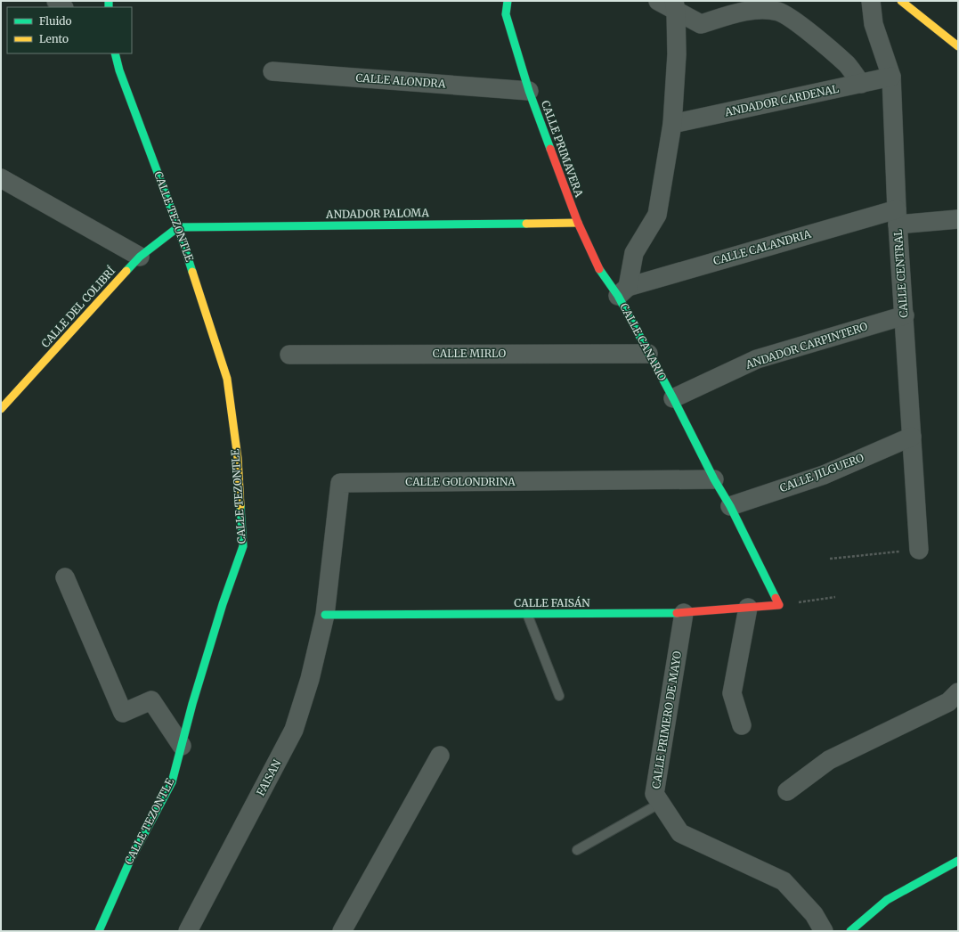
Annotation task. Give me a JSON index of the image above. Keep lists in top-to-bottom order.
{
  "streets": {
    "street": [
      "CALLE ALONDRA",
      "ANDADOR CARDENAL",
      "CALLE PRIMAVERA",
      "ANDADOR PALOMA",
      "CALLE TEZONTLE",
      "CALLE CALANDRIA",
      "CALLE CENTRAL",
      "CALLE DEL COLIBRÍ",
      "CALLE CANARIO",
      "ANDADOR CARPINTERO",
      "CALLE MIRLO",
      "CALLE JILGUERO",
      "CALLE GOLONDRINA",
      "CALLE FAISÁN",
      "CALLE PRIMERO DE MAYO",
      "FAISAN"
    ]
  },
  "crossings": [
    ["CALLE ALONDRA", "CALLE PRIMAVERA"],
    ["ANDADOR CARDENAL", "CALLE CENTRAL"],
    ["ANDADOR CARDENAL", "CALLE CANARIO"],
    ["CALLE PRIMAVERA", "ANDADOR PALOMA"],
    ["CALLE PRIMAVERA", "CALLE CALANDRIA"],
    ["CALLE PRIMAVERA", "CALLE CANARIO"],
    ["ANDADOR PALOMA", "CALLE TEZONTLE"],
    ["ANDADOR PALOMA", "CALLE DEL COLIBRÍ"],
    ["CALLE TEZONTLE", "CALLE DEL COLIBRÍ"],
    ["CALLE CALANDRIA", "CALLE CENTRAL"],
    ["CALLE CALANDRIA", "CALLE CANARIO"],
    ["CALLE CENTRAL", "ANDADOR CARPINTERO"],
    ["CALLE CENTRAL", "CALLE JILGUERO"],
    ["CALLE CANARIO", "ANDADOR CARPINTERO"],
    ["CALLE CANARIO", "CALLE MIRLO"],
    ["CALLE CANARIO", "CALLE JILGUERO"],
    ["CALLE CANARIO", "CALLE GOLONDRINA"],
    ["CALLE CANARIO", "CALLE FAISÁN"],
    ["CALLE GOLONDRINA", "CALLE FAISÁN"],
    ["CALLE GOLONDRINA", "FAISAN"],
    ["CALLE FAISÁN", "CALLE PRIMERO DE MAYO"],
    ["CALLE FAISÁN", "FAISAN"]
  ],
  "legend": ["Fluido", "Lento"]
}
